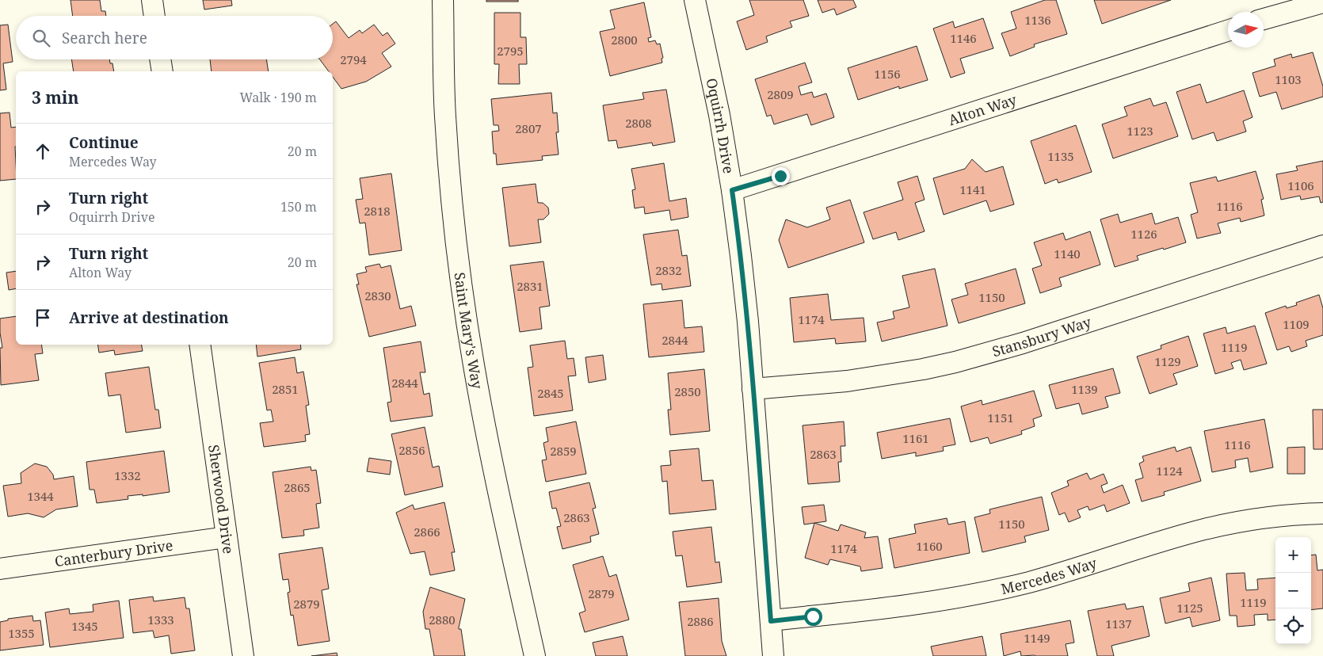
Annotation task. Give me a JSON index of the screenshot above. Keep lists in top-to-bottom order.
{
  "streets": {
    "street": [
      "Alton Way",
      "Oquirrh Drive",
      "Saint Mary's Way",
      "Stansbury Way",
      "Sherwood Drive",
      "Canterbury Drive",
      "Mercedes Way"
    ]
  },
  "crossings": [
    ["Alton Way", "Oquirrh Drive"],
    ["Oquirrh Drive", "Stansbury Way"],
    ["Oquirrh Drive", "Mercedes Way"],
    ["Sherwood Drive", "Canterbury Drive"]
  ],
  "house_numbers": [
    "1136",
    "1146",
    "2800",
    "2795",
    "2794",
    "1156",
    "1103",
    "2809",
    "2808",
    "2807",
    "1123",
    "1135",
    "1106",
    "1141",
    "1116",
    "2818",
    "1126",
    "1140",
    "2832",
    "2831",
    "2830",
    "1150",
    "1174",
    "1109",
    "2844",
    "1119",
    "1129",
    "2844",
    "2851",
    "1139",
    "2850",
    "2845",
    "1151",
    "1161",
    "1116",
    "2856",
    "2859",
    "2863",
    "1124",
    "1332",
    "2865",
    "1344",
    "2863",
    "1150",
    "2866",
    "1160",
    "1174",
    "2879",
    "1119",
    "2879",
    "1125",
    "1333",
    "2880",
    "2886",
    "1137",
    "1345",
    "1355",
    "1149"
  ],
  "north": "right",
  "page": {
    "search": "Search here",
    "heading": ["3 min", "Walk · 190 m"],
    "list": [
      ["Continue", "Mercedes Way", "20 m"],
      ["Turn right", "Oquirrh Drive", "150 m"],
      ["Turn right", "Alton Way", "20 m"],
      "Arrive at destination"
    ],
    "map_buttons": ["+", "−"]
  }
}
